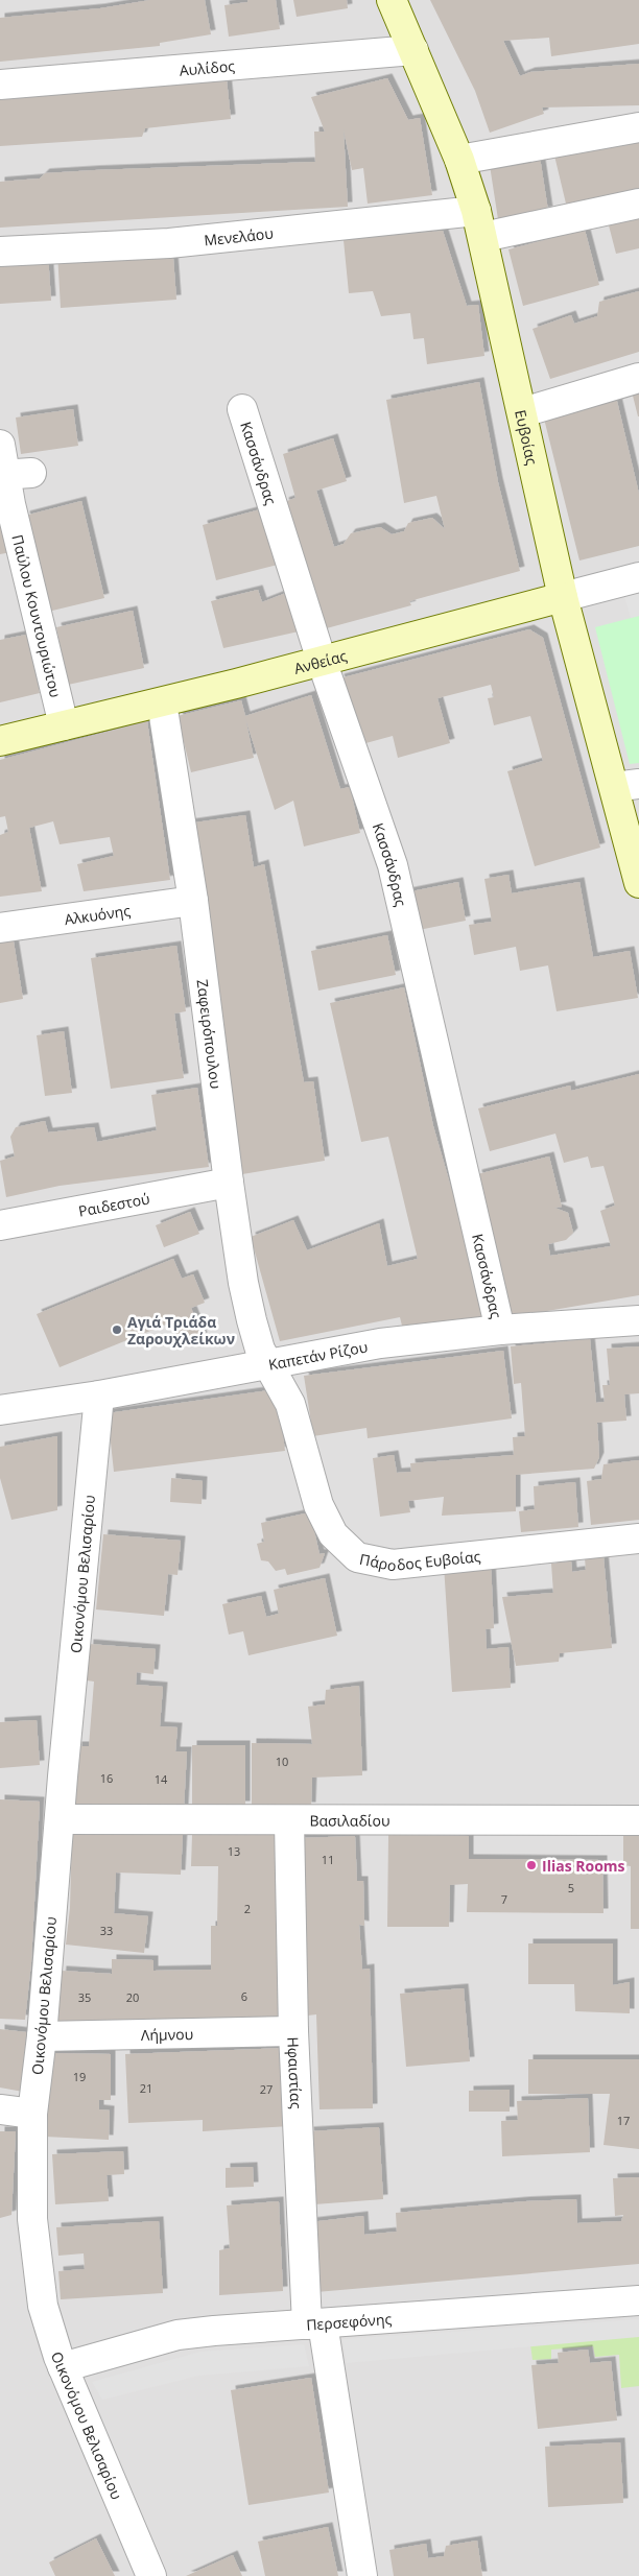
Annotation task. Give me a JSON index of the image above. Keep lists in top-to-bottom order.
{
  "streets": {
    "main road": ["Ευβοίας", "Ανθείας"],
    "street": [
      "Αυλίδος",
      "Μενελάου",
      "Κασσάνδρας",
      "Παύλου Κουντουριώτου",
      "Αλκυόνης",
      "Ζαφειρόπουλου",
      "Ραιδεστού",
      "Καπετάν Ρίζου",
      "Πάροδος Ευβοίας",
      "Οικονόμου Βελισαρίου",
      "Βασιλαδίου",
      "Λήμνου",
      "Ηφαιστίας",
      "Περσεφόνης"
    ]
  },
  "crossings": [
    ["Αυλίδος", "Ευβοίας"],
    ["Μενελάου", "Ευβοίας"],
    ["Ευβοίας", "Ανθείας"],
    ["Κασσάνδρας", "Ανθείας"],
    ["Κασσάνδρας", "Καπετάν Ρίζου"],
    ["Παύλου Κουντουριώτου", "Ανθείας"],
    ["Ανθείας", "Ζαφειρόπουλου"],
    ["Αλκυόνης", "Ζαφειρόπουλου"],
    ["Ζαφειρόπουλου", "Ραιδεστού"],
    ["Ζαφειρόπουλου", "Καπετάν Ρίζου"],
    ["Ζαφειρόπουλου", "Πάροδος Ευβοίας"],
    ["Καπετάν Ρίζου", "Πάροδος Ευβοίας"],
    ["Καπετάν Ρίζου", "Οικονόμου Βελισαρίου"],
    ["Οικονόμου Βελισαρίου", "Βασιλαδίου"],
    ["Οικονόμου Βελισαρίου", "Λήμνου"],
    ["Οικονόμου Βελισαρίου", "Περσεφόνης"],
    ["Βασιλαδίου", "Ηφαιστίας"],
    ["Λήμνου", "Ηφαιστίας"],
    ["Ηφαιστίας", "Περσεφόνης"]
  ],
  "places": ["Αγιά Τριάδα Ζαρουχλείκων", "Ilias Rooms"],
  "house_numbers": [
    "10",
    "16",
    "14",
    "13",
    "11",
    "5",
    "7",
    "2",
    "33",
    "6",
    "35",
    "20",
    "19",
    "21",
    "27",
    "17"
  ]
}
